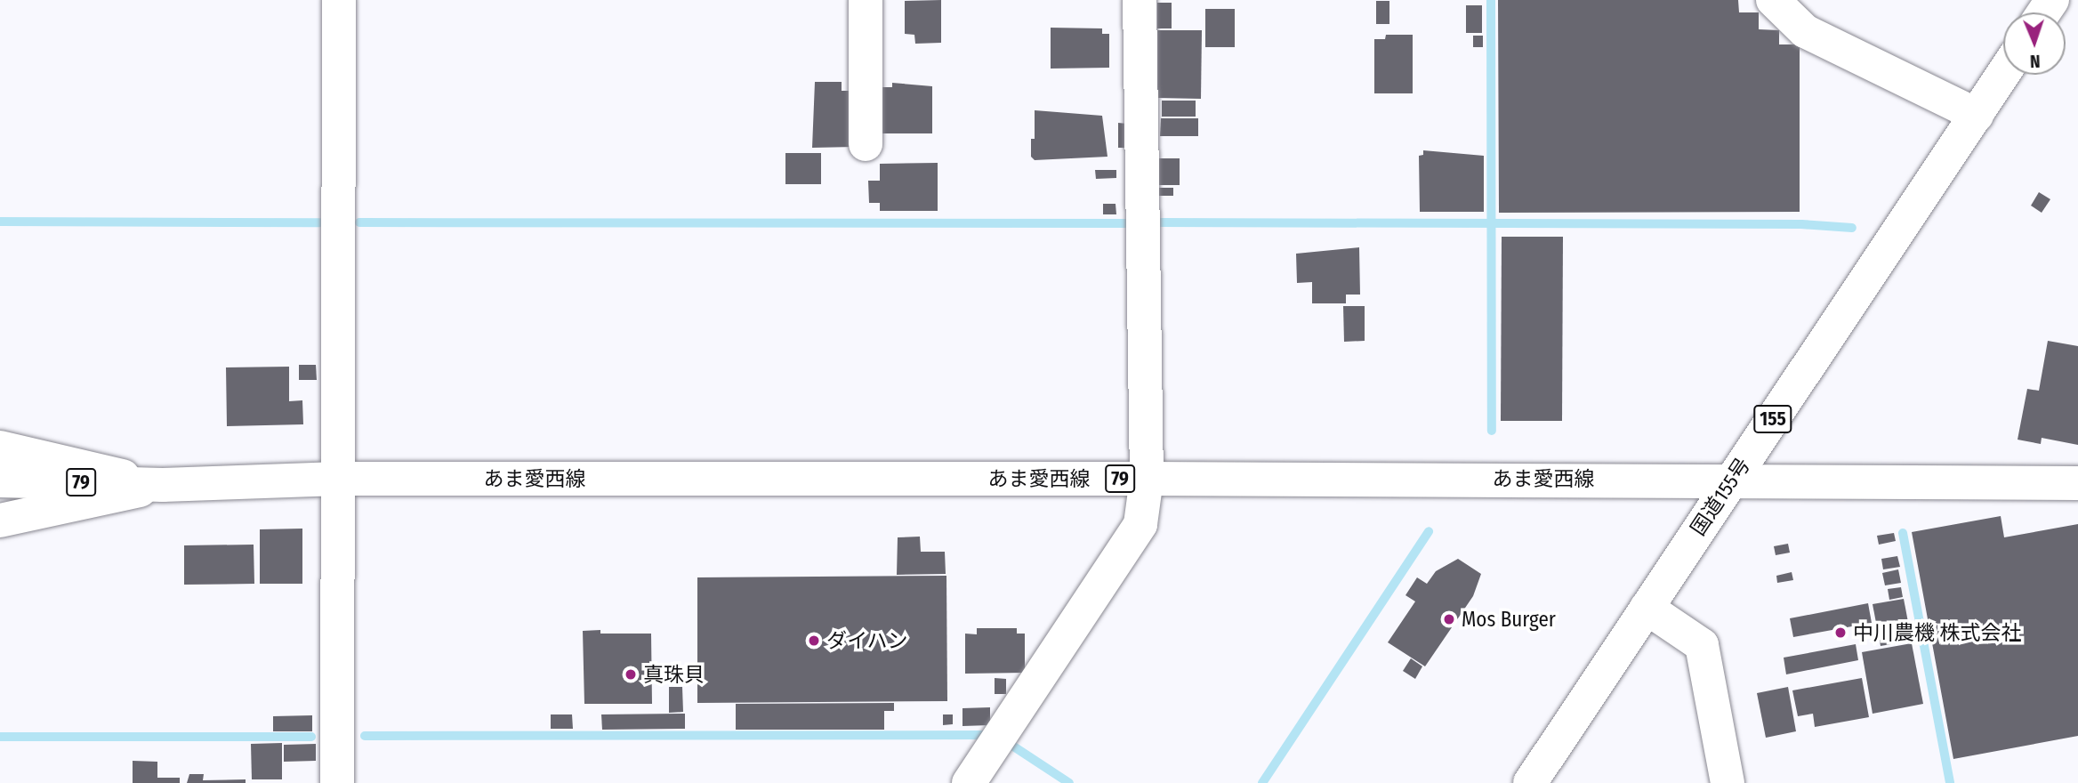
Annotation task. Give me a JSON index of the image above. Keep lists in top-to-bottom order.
{
  "streets": {
    "main road": [
      "155",
      "あま愛西線",
      "79",
      "国道155号"
    ]
  },
  "crossings": [
    ["あま愛西線", "国道155号"]
  ],
  "places": [
    "Mos Burger",
    "中川農機 株式会社",
    "ダイハン",
    "真珠貝"
  ],
  "north": "bottom"
}
